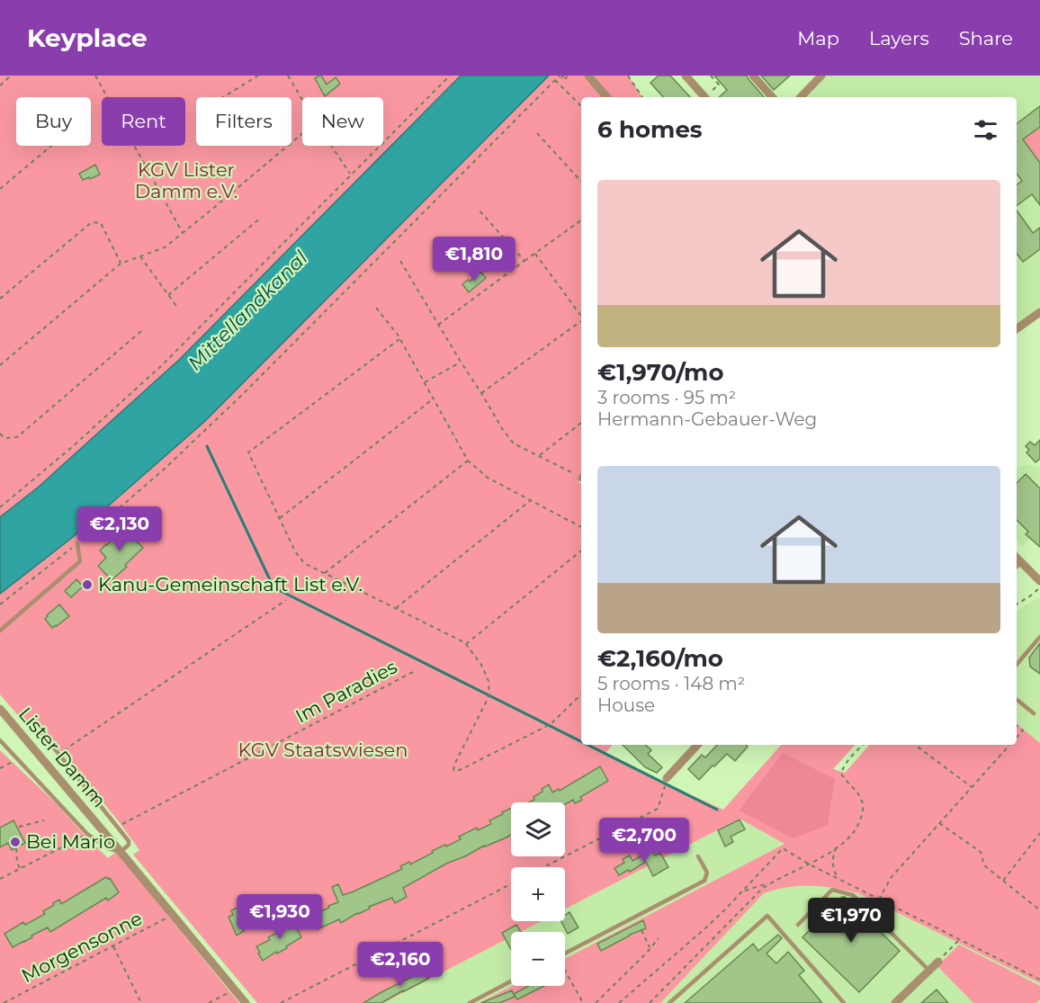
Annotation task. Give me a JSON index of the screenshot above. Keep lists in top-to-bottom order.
{
  "streets": {
    "street": ["Lister Damm"],
    "path": ["Im Paradies", "Morgensonne"]
  },
  "crossings": [
    ["Im Paradies", "Lister Damm"],
    ["Lister Damm", "Morgensonne"]
  ],
  "water": ["Mittellandkanal"],
  "parks": ["KGV Lister Damm e.V.", "KGV Staatswiesen"],
  "places": ["Kanu-Gemeinschaft List e.V.", "Bei Mario"],
  "page": {
    "header": "Keyplace",
    "nav": ["Map", "Layers", "Share"],
    "chip": [
      "Buy",
      "Rent",
      "Filters",
      "New"
    ],
    "heading": "6 homes",
    "list": [
      {
        "name": "€1,970/mo",
        "note": "3 rooms · 95 m² · Hermann-Gebauer-Weg"
      },
      {
        "name": "€2,160/mo",
        "note": "5 rooms · 148 m² · House"
      }
    ],
    "price": [
      "€1,810",
      "€2,130",
      "€2,700",
      "€1,930",
      "€1,970",
      "€2,160"
    ],
    "map_buttons": ["+", "−"]
  }
}
